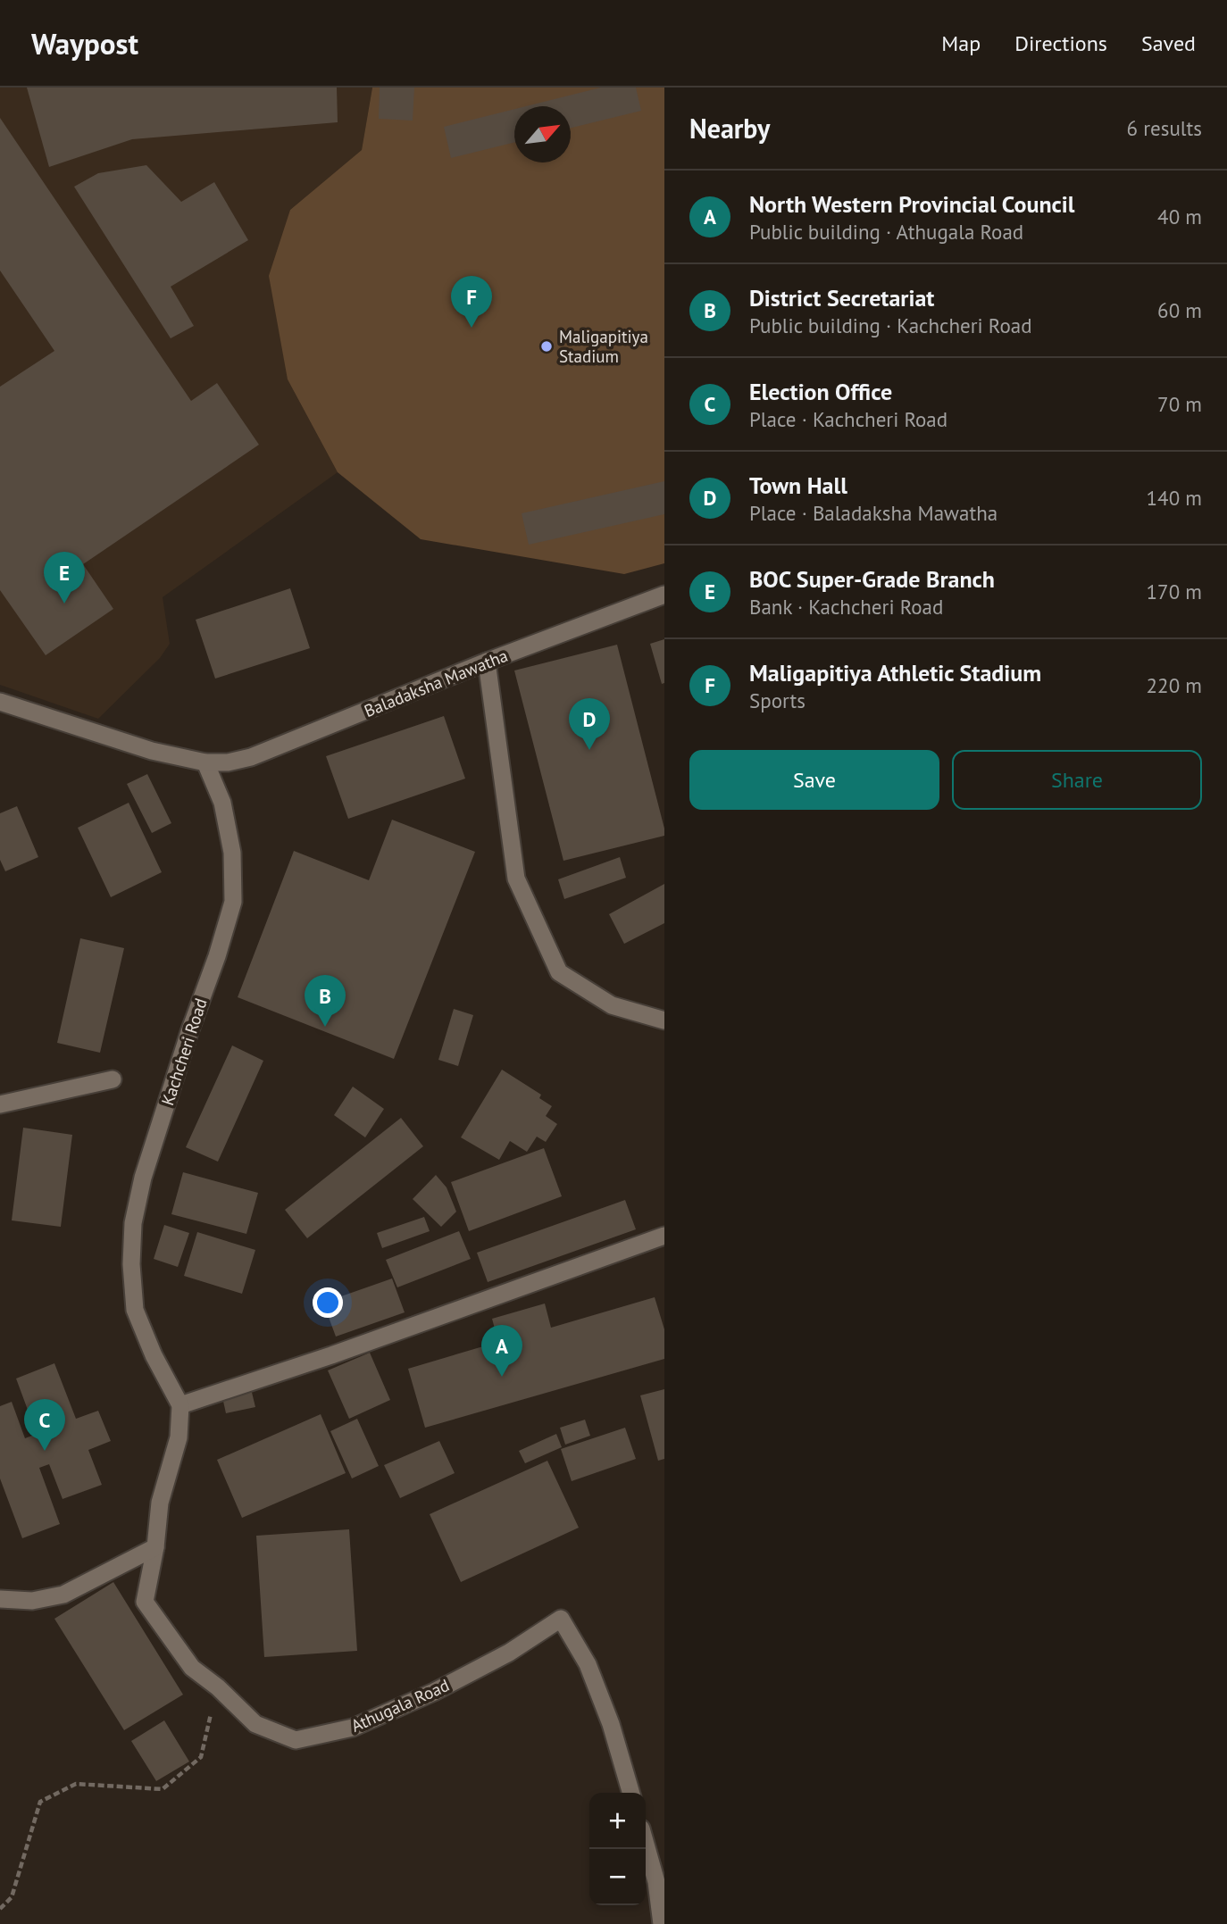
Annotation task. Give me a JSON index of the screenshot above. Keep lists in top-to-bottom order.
{
  "streets": {
    "street": ["Baladaksha Mawatha", "Kachcheri Road", "Athugala Road"]
  },
  "crossings": [
    ["Baladaksha Mawatha", "Kachcheri Road"],
    ["Kachcheri Road", "Athugala Road"]
  ],
  "places": ["Maligapitiya Stadium"],
  "north": "top right",
  "page": {
    "header": "Waypost",
    "nav": ["Map", "Directions", "Saved"],
    "heading": ["Nearby", "6 results"],
    "list": [
      {
        "mark": "A",
        "name": "North Western Provincial Council",
        "note": "Public building · Athugala Road",
        "value": "40 m"
      },
      {
        "mark": "B",
        "name": "District Secretariat",
        "note": "Public building · Kachcheri Road",
        "value": "60 m"
      },
      {
        "mark": "C",
        "name": "Election Office",
        "note": "Place · Kachcheri Road",
        "value": "70 m"
      },
      {
        "mark": "D",
        "name": "Town Hall",
        "note": "Place · Baladaksha Mawatha",
        "value": "140 m"
      },
      {
        "mark": "E",
        "name": "BOC Super-Grade Branch",
        "note": "Bank · Kachcheri Road",
        "value": "170 m"
      },
      {
        "mark": "F",
        "name": "Maligapitiya Athletic Stadium",
        "note": "Sports",
        "value": "220 m"
      }
    ],
    "pins": [
      "F",
      "E",
      "D",
      "B",
      "A",
      "C"
    ],
    "buttons": ["Save", "Share"],
    "map_buttons": ["+", "−"]
  }
}
